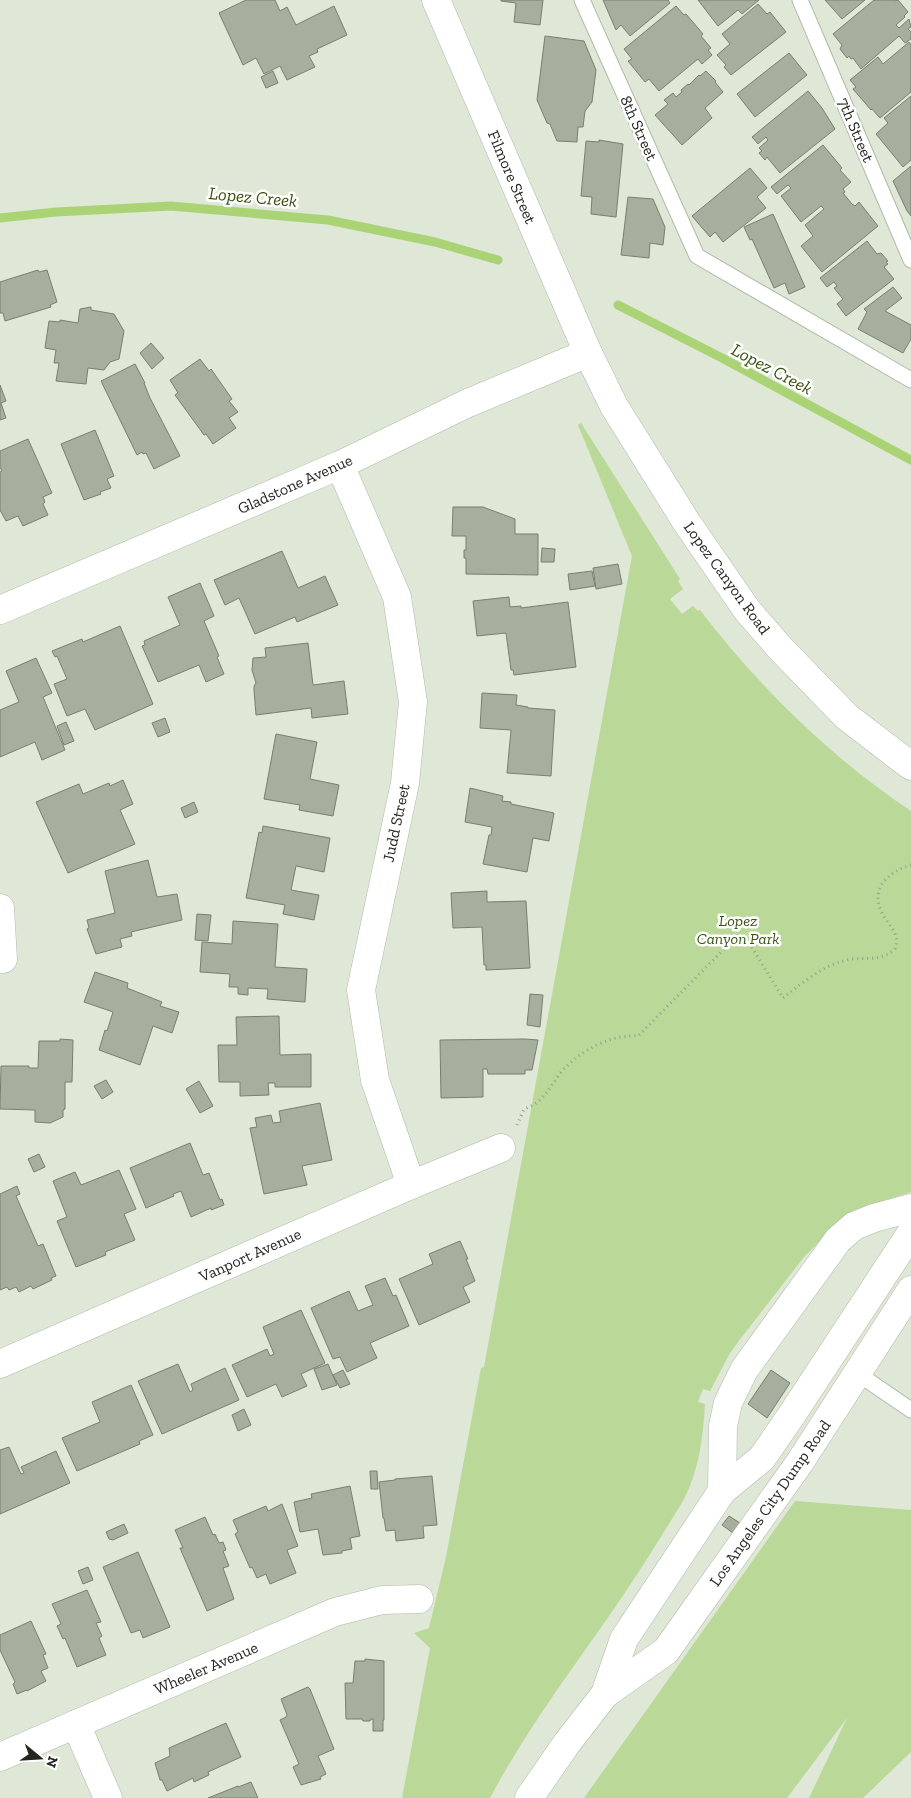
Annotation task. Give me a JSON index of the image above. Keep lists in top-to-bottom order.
{
  "streets": {
    "street": [
      "Filmore Street",
      "Gladstone Avenue",
      "Lopez Canyon Road",
      "Judd Street",
      "Vanport Avenue",
      "Los Angeles City Dump Road",
      "Wheeler Avenue"
    ],
    "lane": ["8th Street", "7th Street"]
  },
  "crossings": [
    ["Filmore Street", "Gladstone Avenue"],
    ["Filmore Street", "Lopez Canyon Road"],
    ["Gladstone Avenue", "Lopez Canyon Road"],
    ["Gladstone Avenue", "Judd Street"],
    ["Judd Street", "Vanport Avenue"]
  ],
  "water": ["Lopez Creek"],
  "parks": ["Lopez Canyon Park"],
  "north": "right"
}
